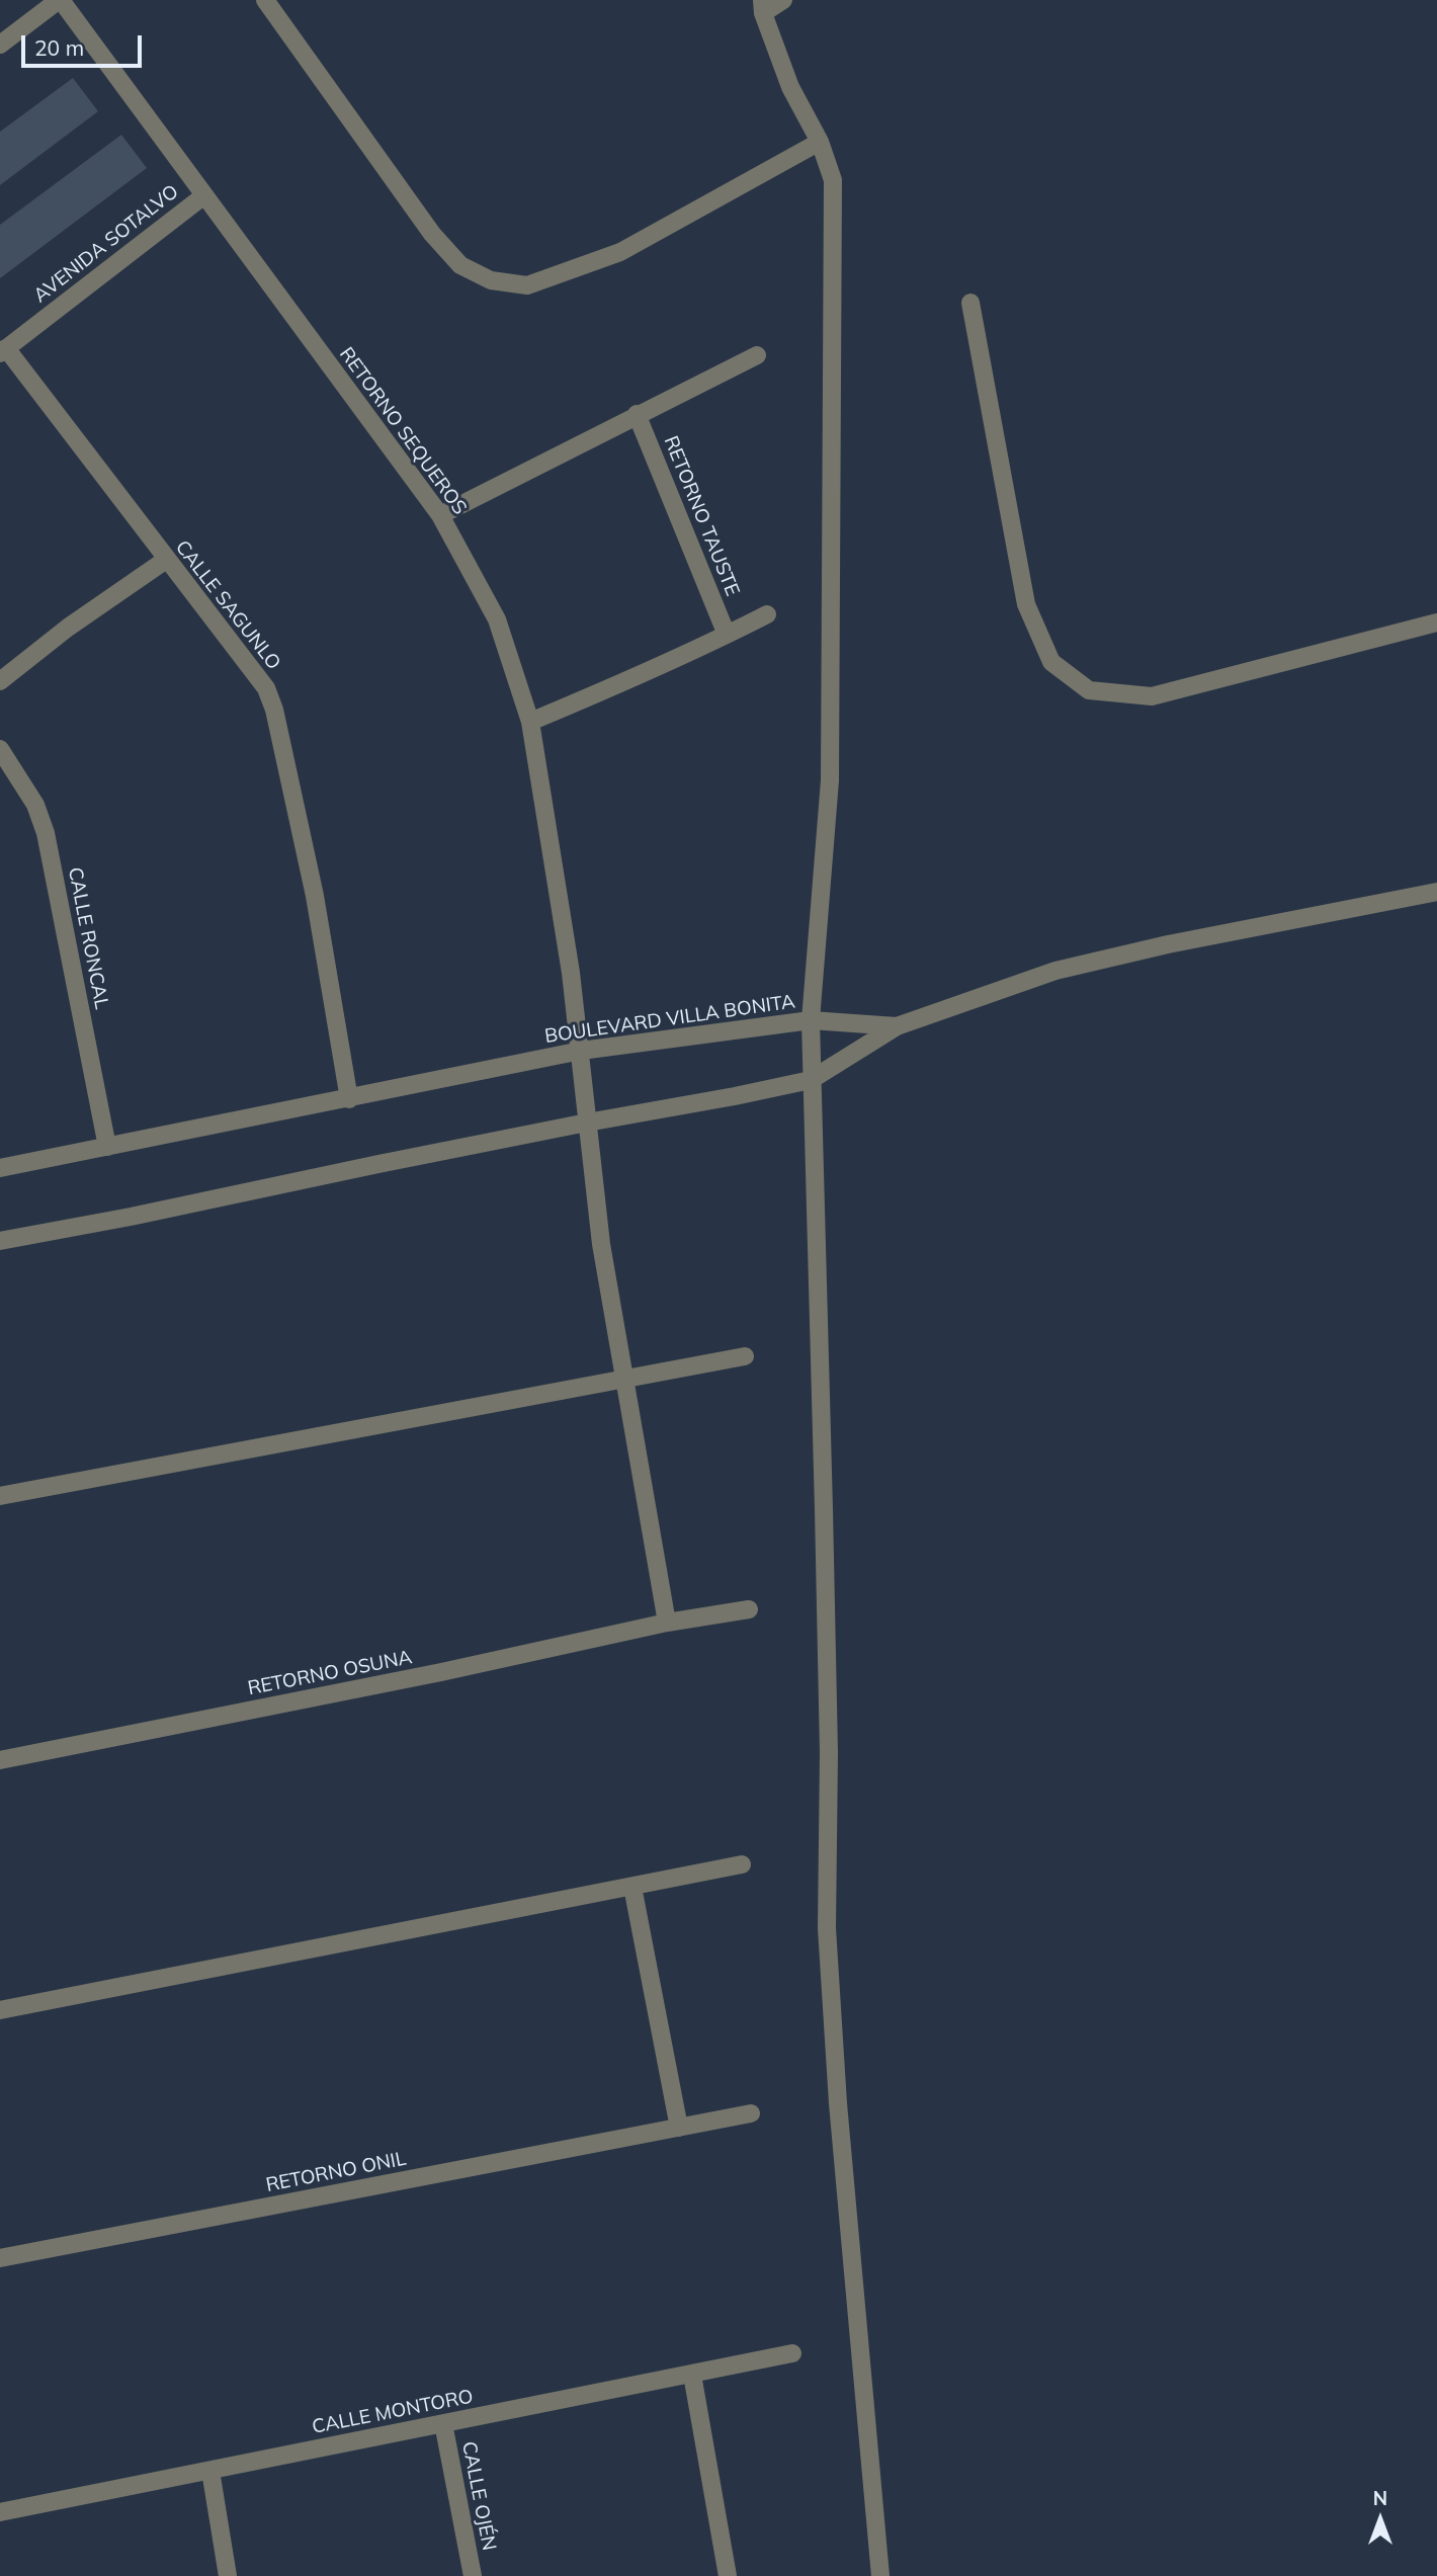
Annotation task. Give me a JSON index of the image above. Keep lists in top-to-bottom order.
{
  "streets": {
    "street": [
      "AVENIDA SOTALVO",
      "RETORNO SEQUEROS",
      "RETORNO TAUSTE",
      "CALLE SAGUNLO",
      "CALLE RONCAL",
      "BOULEVARD VILLA BONITA",
      "RETORNO OSUNA",
      "RETORNO ONIL",
      "CALLE MONTORO",
      "CALLE OJÉN"
    ]
  },
  "crossings": [
    ["AVENIDA SOTALVO", "RETORNO SEQUEROS"],
    ["AVENIDA SOTALVO", "CALLE SAGUNLO"],
    ["RETORNO SEQUEROS", "BOULEVARD VILLA BONITA"],
    ["CALLE SAGUNLO", "BOULEVARD VILLA BONITA"],
    ["CALLE RONCAL", "BOULEVARD VILLA BONITA"],
    ["CALLE MONTORO", "CALLE OJÉN"]
  ],
  "scale_bar": "20 m",
  "north": "top"
}
